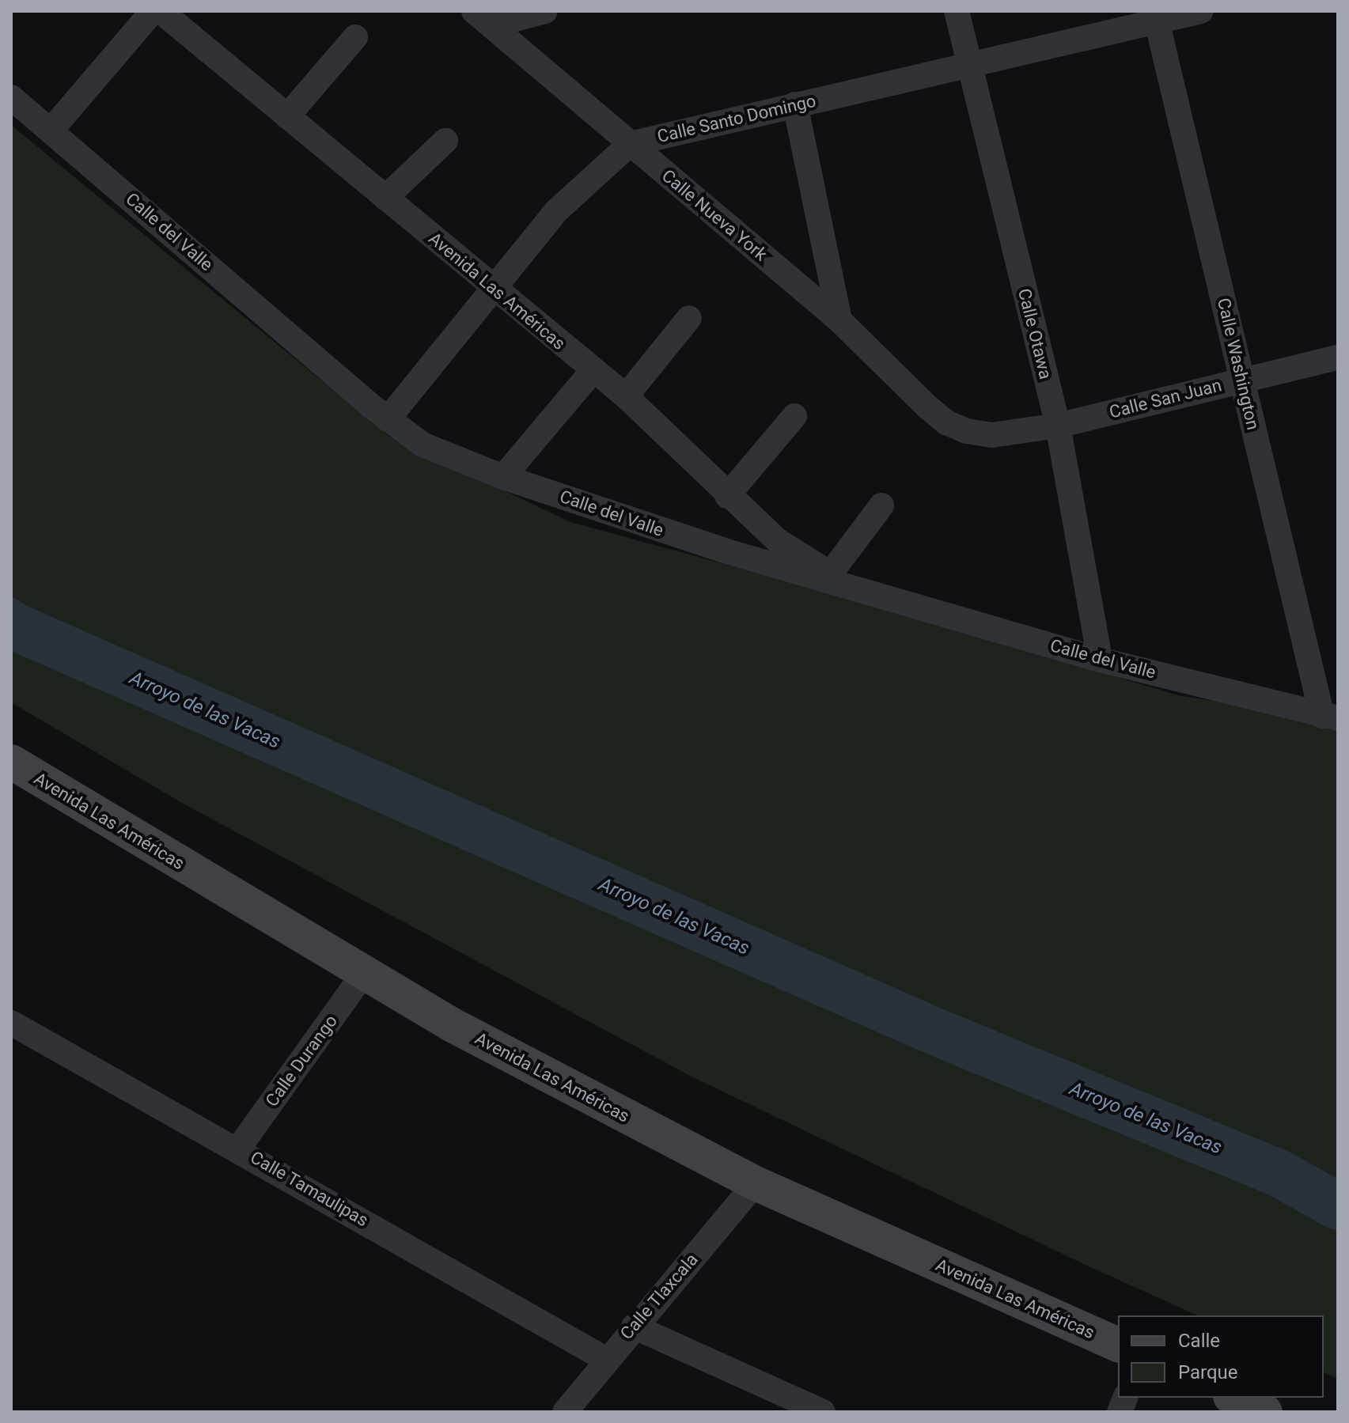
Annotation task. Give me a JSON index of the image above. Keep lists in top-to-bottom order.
{
  "streets": {
    "street": [
      "Calle Santo Domingo",
      "Calle Nueva York",
      "Calle del Valle",
      "Avenida Las Américas",
      "Calle Otawa",
      "Calle Washington",
      "Calle San Juan",
      "Calle Durango",
      "Calle Tamaulipas",
      "Calle Tlaxcala"
    ]
  },
  "crossings": [
    ["Calle Santo Domingo", "Calle Nueva York"],
    ["Calle Santo Domingo", "Calle del Valle"],
    ["Calle Santo Domingo", "Avenida Las Américas"],
    ["Calle Santo Domingo", "Calle Otawa"],
    ["Calle Santo Domingo", "Calle Washington"],
    ["Calle Nueva York", "Calle San Juan"],
    ["Calle del Valle", "Avenida Las Américas"],
    ["Calle del Valle", "Calle Otawa"],
    ["Calle del Valle", "Calle Washington"],
    ["Avenida Las Américas", "Calle Durango"],
    ["Avenida Las Américas", "Calle Tlaxcala"],
    ["Calle Otawa", "Calle San Juan"],
    ["Calle Washington", "Calle San Juan"],
    ["Calle Durango", "Calle Tamaulipas"],
    ["Calle Tamaulipas", "Calle Tlaxcala"]
  ],
  "water": ["Arroyo de las Vacas"],
  "legend": ["Calle", "Parque"]
}
